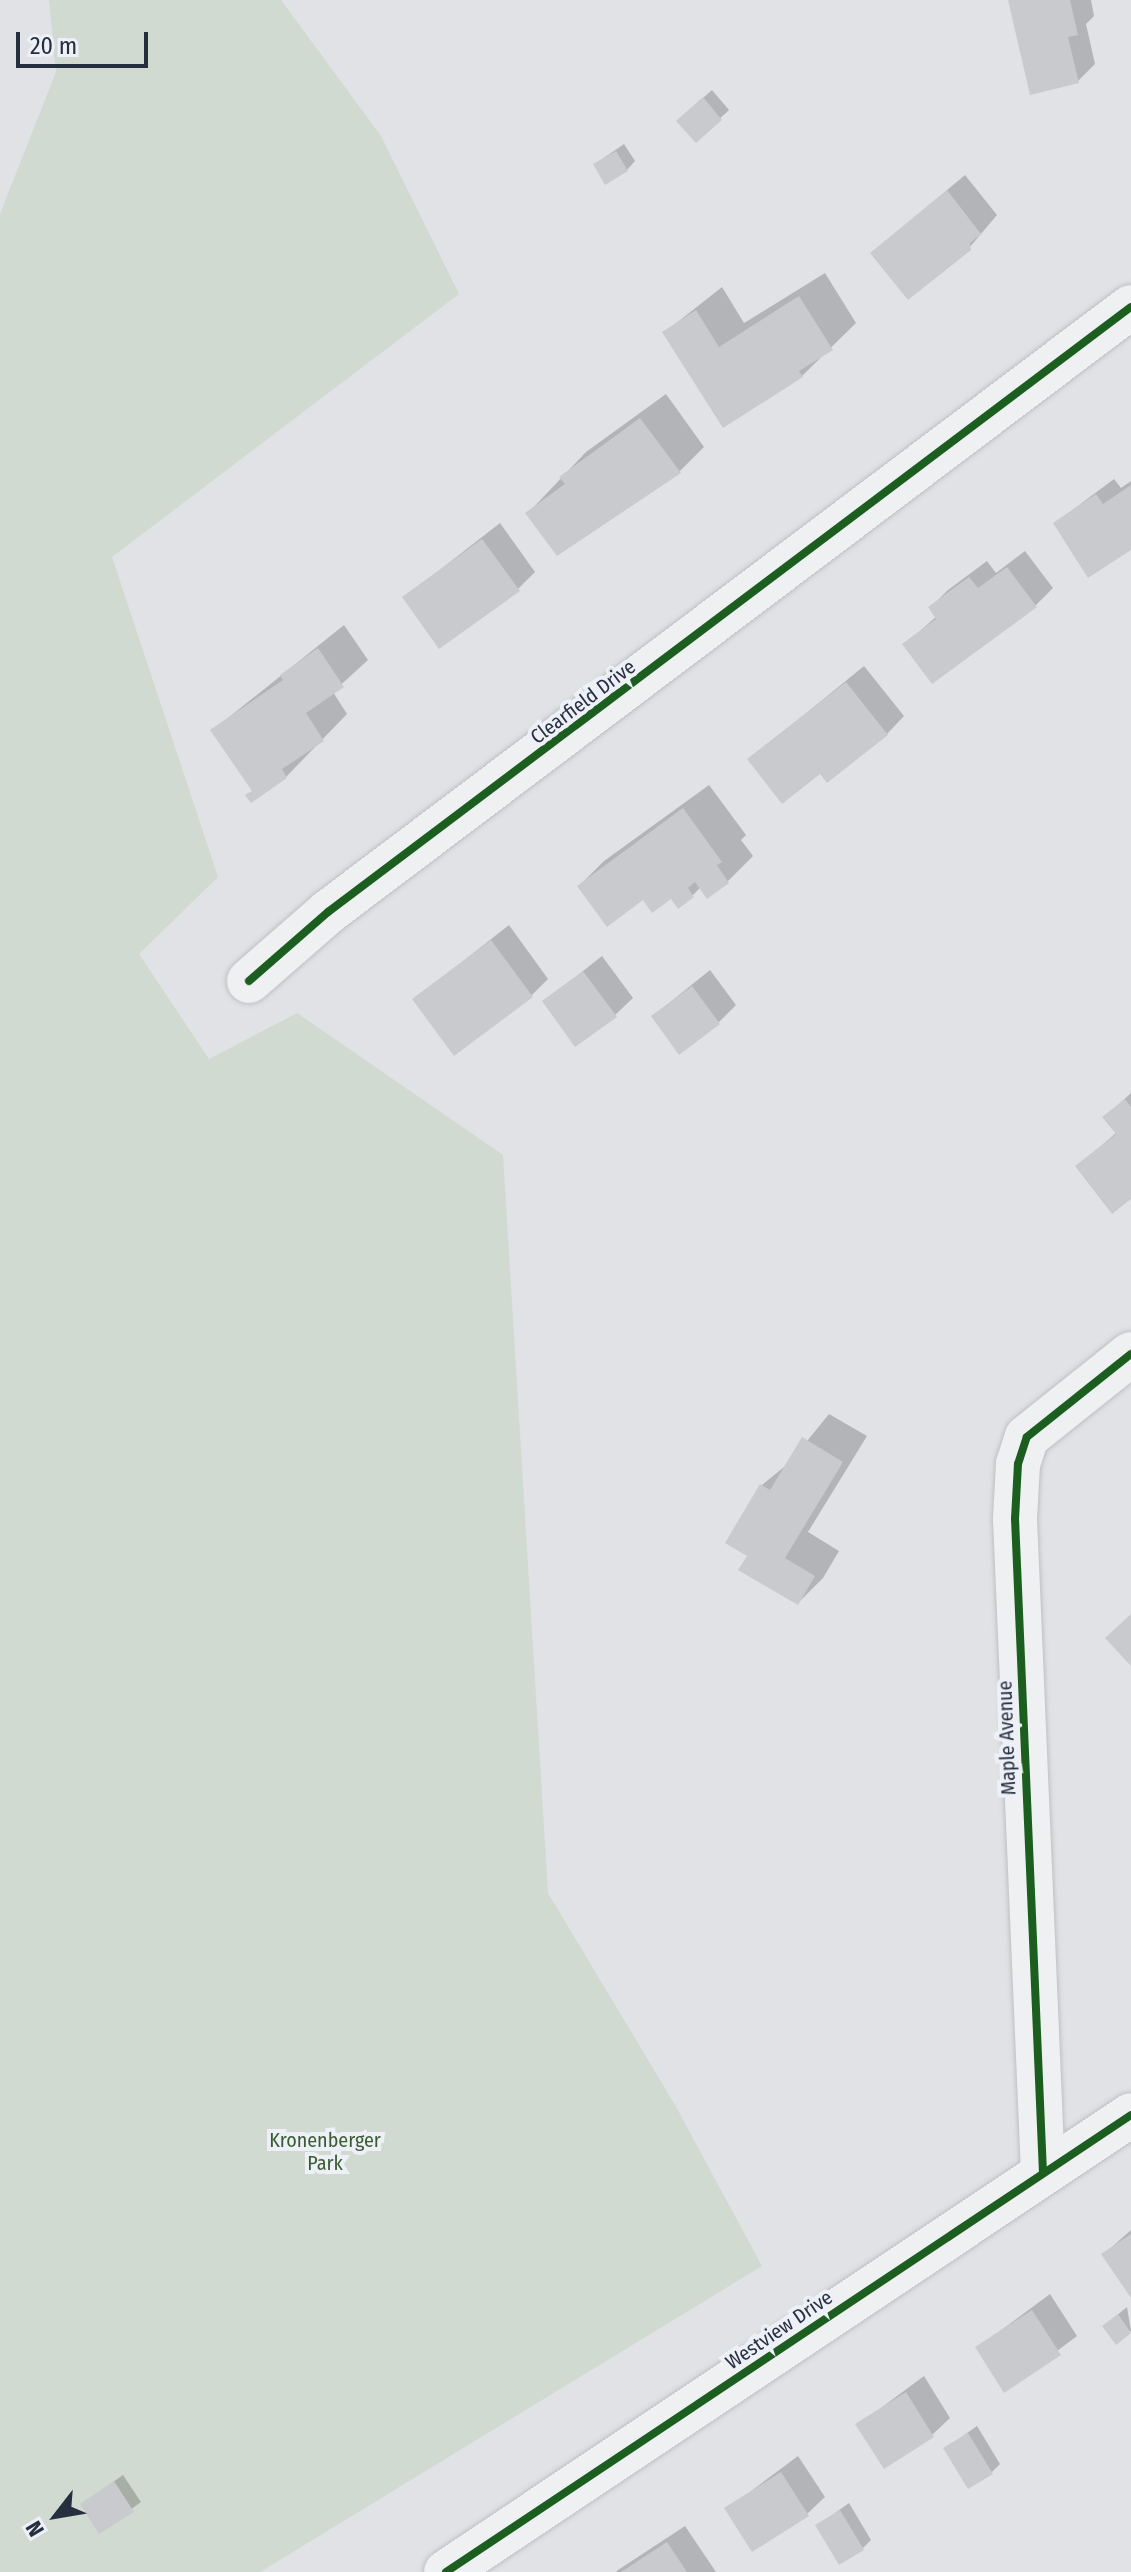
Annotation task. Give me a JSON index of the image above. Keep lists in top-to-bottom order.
{
  "streets": {
    "street": ["Clearfield Drive", "Maple Avenue", "Westview Drive"]
  },
  "crossings": [
    ["Maple Avenue", "Westview Drive"]
  ],
  "parks": ["Kronenberger Park"],
  "scale_bar": "20 m",
  "north": "bottom left"
}
